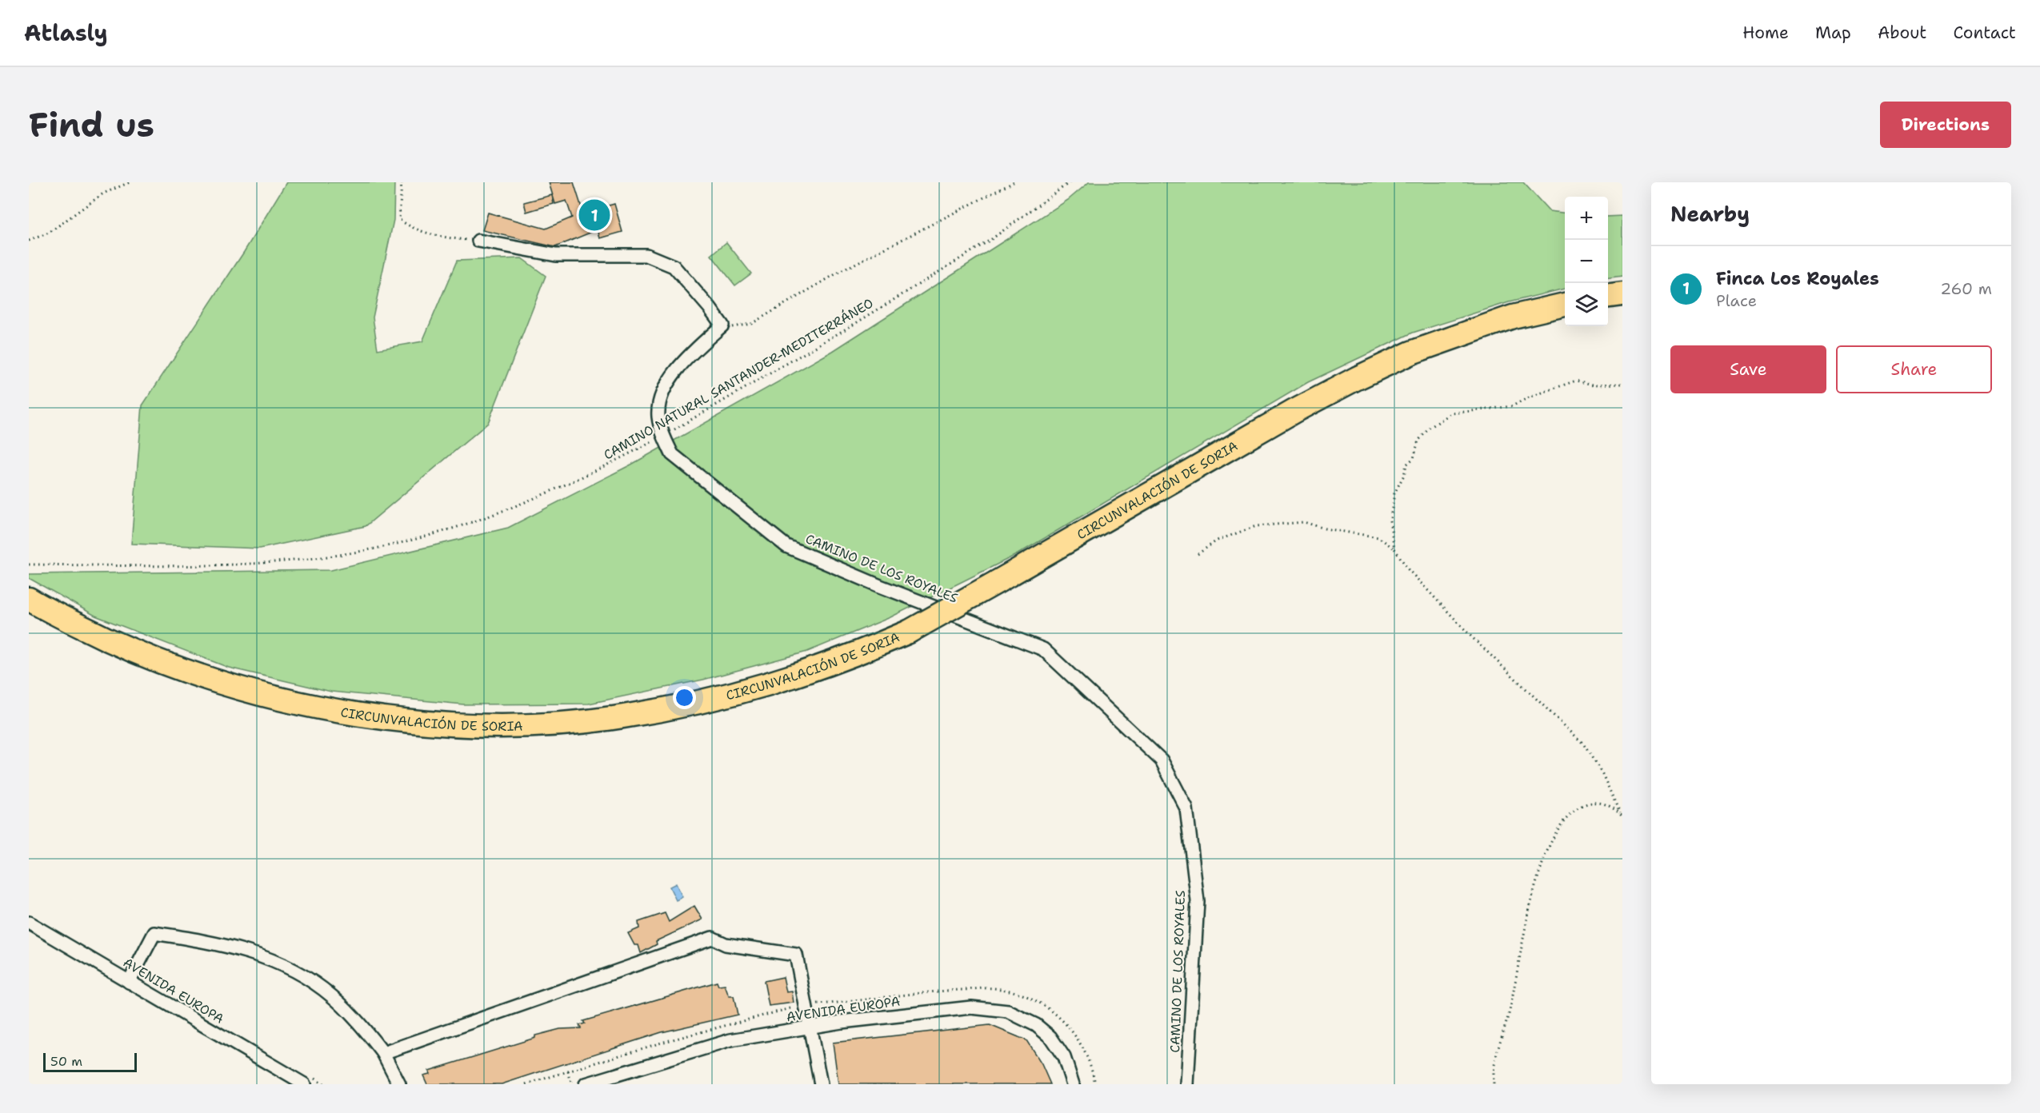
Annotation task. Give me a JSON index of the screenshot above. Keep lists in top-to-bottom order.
{
  "streets": {
    "highway": ["CIRCUNVALACIÓN DE SORIA"],
    "street": ["CAMINO DE LOS ROYALES", "AVENIDA EUROPA"],
    "path": ["CAMINO NATURAL SANTANDER-MEDITERRÁNEO"]
  },
  "crossings": [
    ["CAMINO NATURAL SANTANDER-MEDITERRÁNEO", "CAMINO DE LOS ROYALES"]
  ],
  "scale_bar": "50 m",
  "page": {
    "header": "Atlasly",
    "nav": [
      "Home",
      "Map",
      "About",
      "Contact"
    ],
    "buttons": [
      "Directions",
      ["Save", "Share"]
    ],
    "title": "Find us",
    "heading": "Nearby",
    "map_buttons": ["+", "−"],
    "pins": "1",
    "list": [
      {
        "mark": "1",
        "name": "Finca Los Royales",
        "note": "Place",
        "value": "260 m"
      }
    ],
    "scale": "50 m"
  }
}
